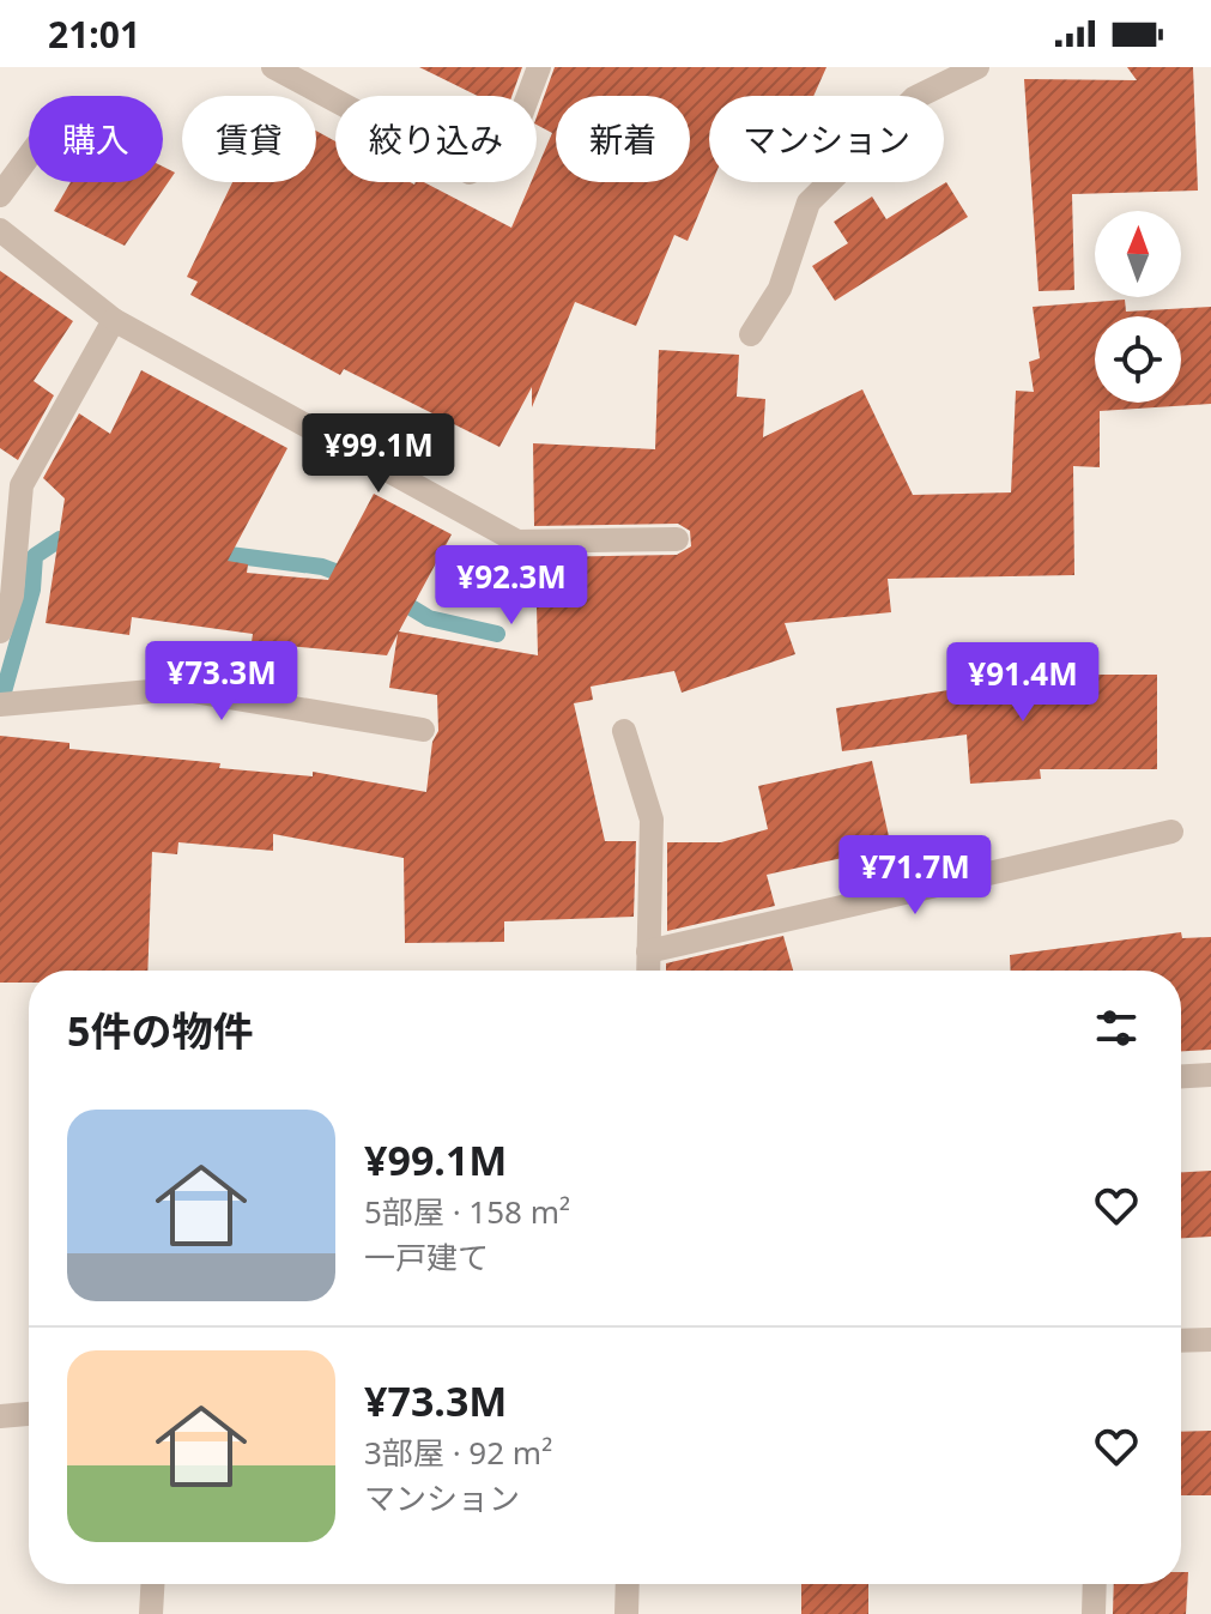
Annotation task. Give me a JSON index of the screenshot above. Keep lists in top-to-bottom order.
{
  "north": "top",
  "page": {
    "status": "21:01",
    "chip": [
      "購入",
      "賃貸",
      "絞り込み",
      "新着",
      "マンション"
    ],
    "price": [
      "¥99.1M",
      "¥92.3M",
      "¥73.3M",
      "¥91.4M",
      "¥71.7M"
    ],
    "heading": "5件の物件",
    "list": [
      {
        "name": "¥99.1M",
        "note": "5部屋 · 158 m² · 一戸建て"
      },
      {
        "name": "¥73.3M",
        "note": "3部屋 · 92 m² · マンション"
      }
    ]
  }
}
